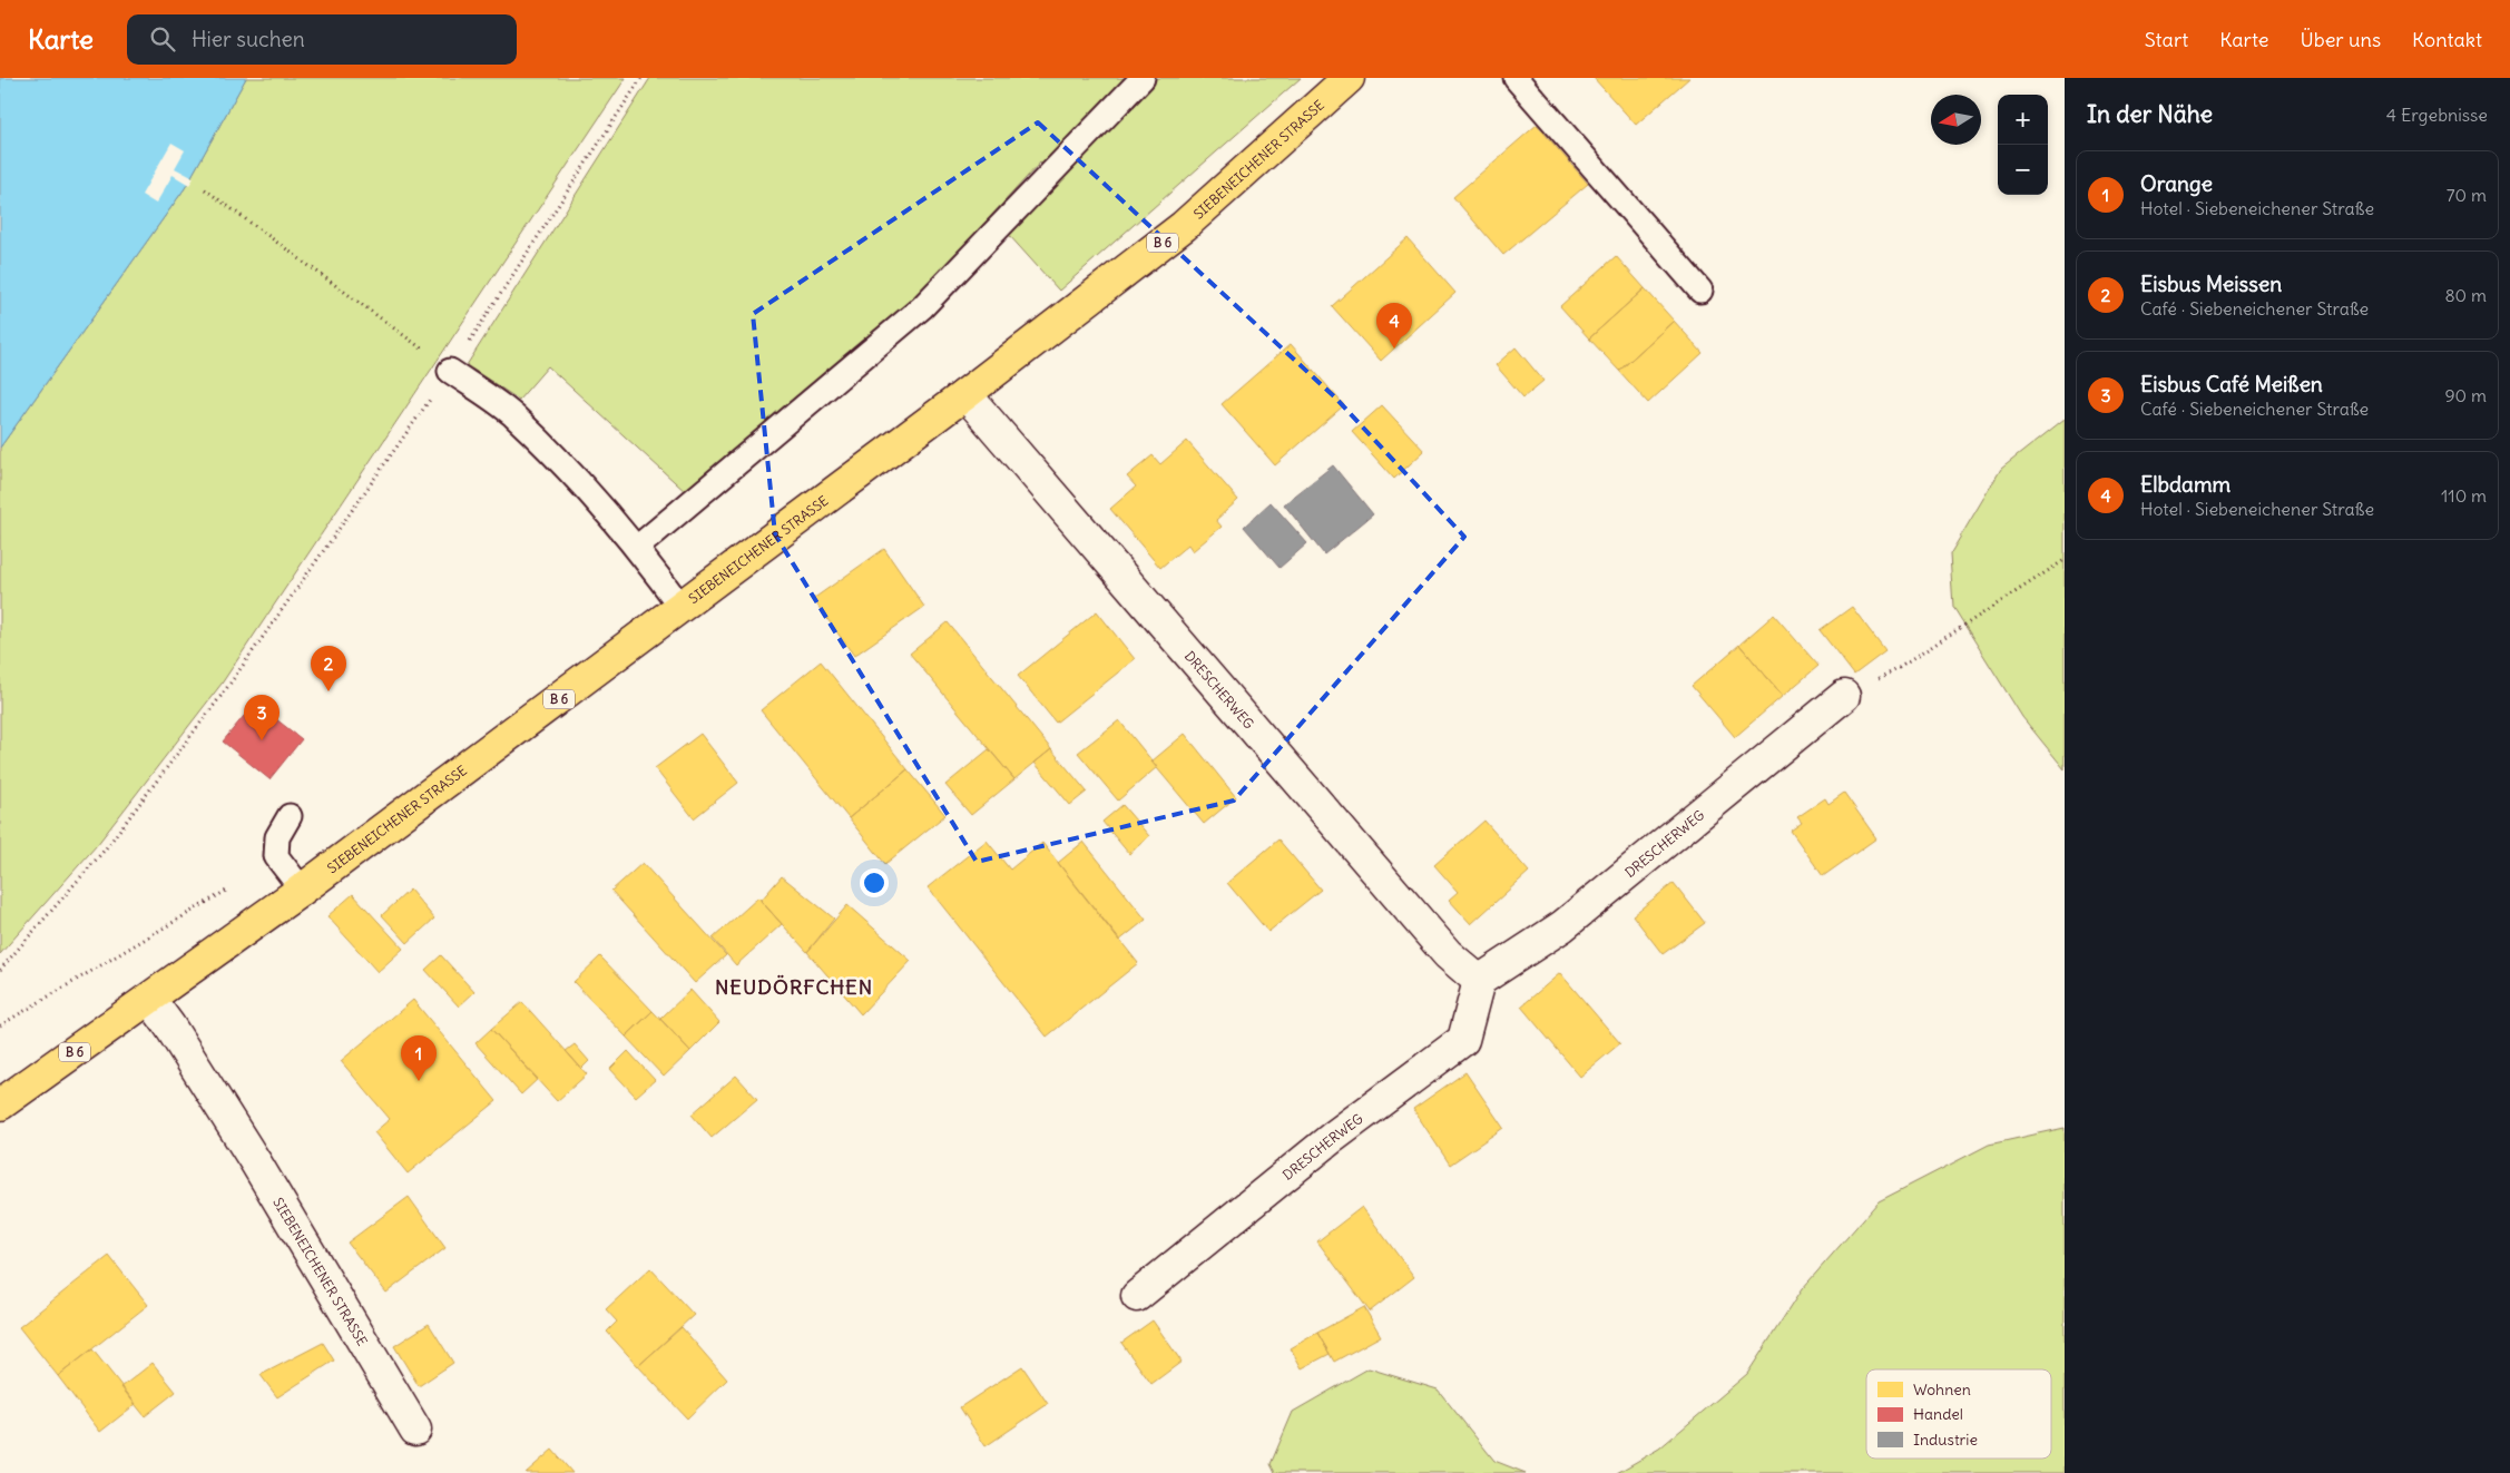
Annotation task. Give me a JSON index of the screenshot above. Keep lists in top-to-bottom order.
{
  "streets": {
    "main road": ["SIEBENEICHENER STRASSE", "B 6"],
    "street": ["DRESCHERWEG"]
  },
  "crossings": [
    ["SIEBENEICHENER STRASSE", "DRESCHERWEG"]
  ],
  "districts": ["NEUDÖRFCHEN"],
  "legend": ["Wohnen", "Handel", "Industrie"],
  "north": "left",
  "page": {
    "header": "Karte",
    "search": "Hier suchen",
    "nav": [
      "Start",
      "Karte",
      "Über uns",
      "Kontakt"
    ],
    "heading": ["In der Nähe", "4 Ergebnisse"],
    "map_buttons": ["+", "−"],
    "list": [
      {
        "mark": "1",
        "name": "Orange",
        "note": "Hotel · Siebeneichener Straße",
        "value": "70 m"
      },
      {
        "mark": "2",
        "name": "Eisbus Meissen",
        "note": "Café · Siebeneichener Straße",
        "value": "80 m"
      },
      {
        "mark": "3",
        "name": "Eisbus Café Meißen",
        "note": "Café · Siebeneichener Straße",
        "value": "90 m"
      },
      {
        "mark": "4",
        "name": "Elbdamm",
        "note": "Hotel · Siebeneichener Straße",
        "value": "110 m"
      }
    ],
    "pins": [
      "4",
      "2",
      "3",
      "1"
    ]
  }
}
